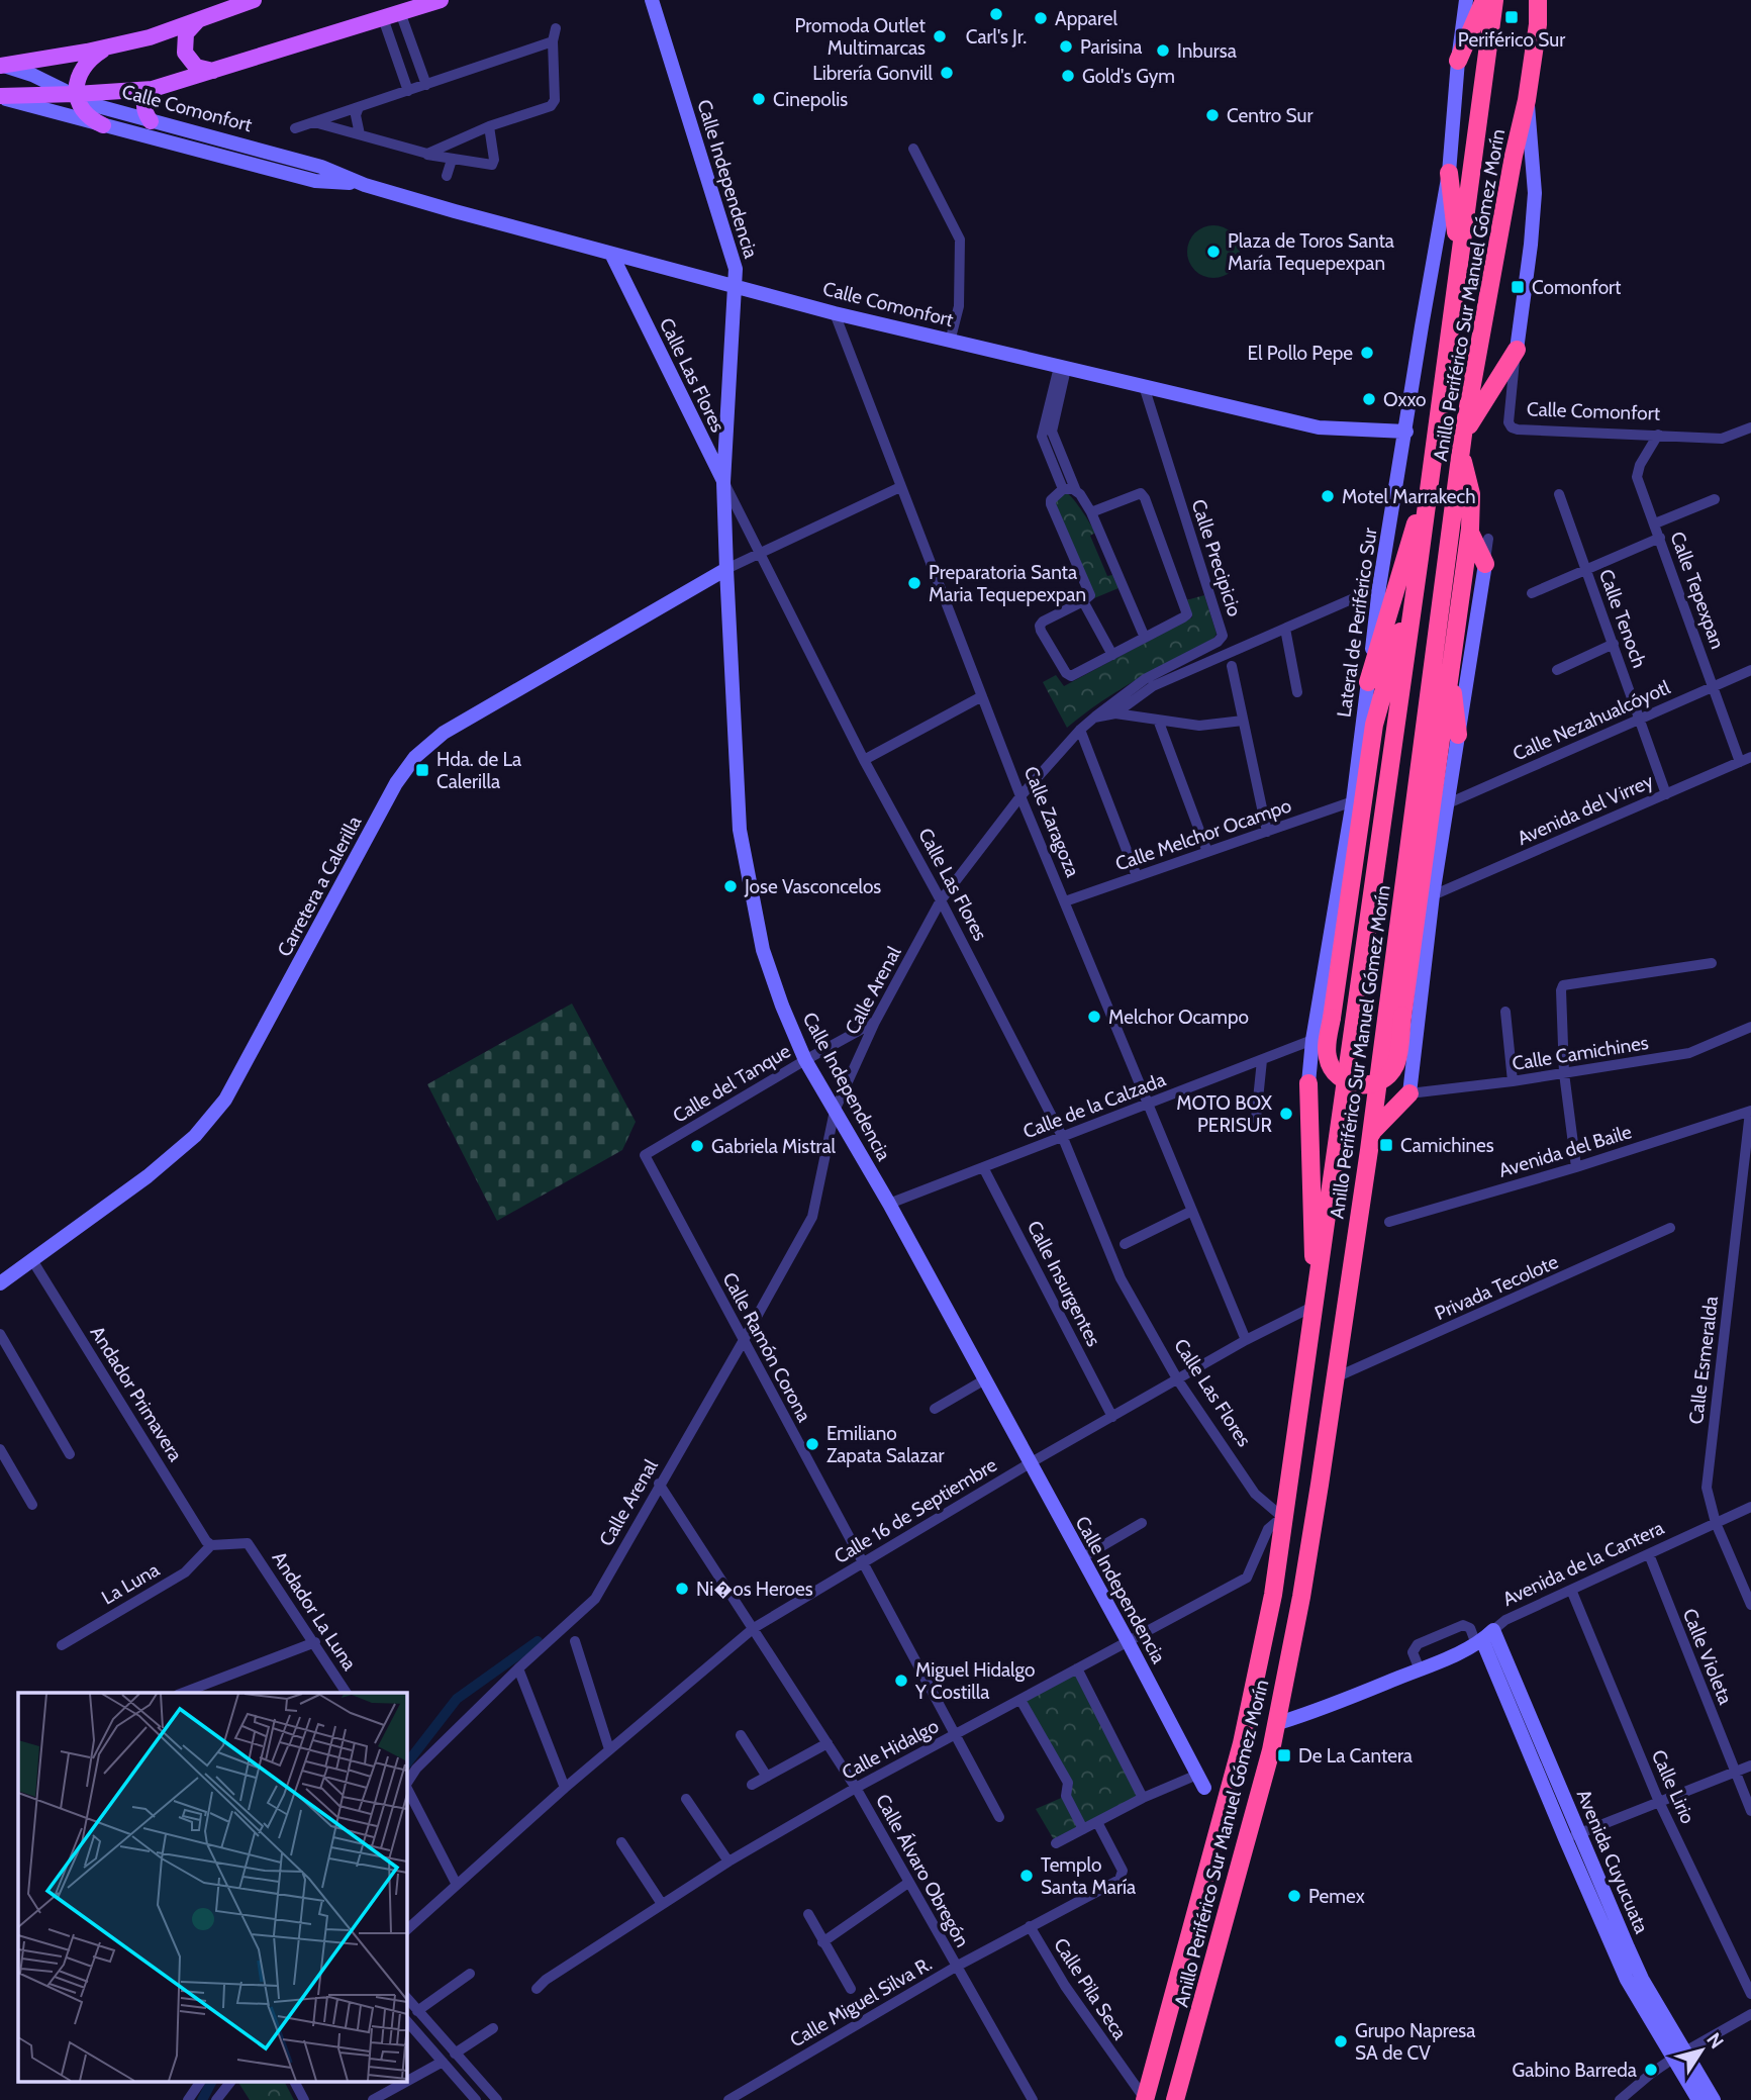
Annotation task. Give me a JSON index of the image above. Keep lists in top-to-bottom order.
{
  "streets": {
    "highway": ["Anillo Periférico Sur Manuel Gómez Morín"],
    "street": [
      "Calle Comonfort",
      "Calle Independencia",
      "Calle Las Flores",
      "Calle Precipicio",
      "Calle Tepexpan",
      "Calle Tenoch",
      "Lateral de Periférico Sur",
      "Calle Nezahualcóyotl",
      "Avenida del Virrey",
      "Calle Zaragoza",
      "Calle Melchor Ocampo",
      "Carretera a Calerilla",
      "Calle Arenal",
      "Calle Camichines",
      "Calle del Tanque",
      "Calle de la Calzada",
      "Avenida del Baile",
      "Calle Insurgentes",
      "Privada Tecolote",
      "Calle Ramón Corona",
      "Calle Esmeralda",
      "Andador Primavera",
      "Calle 16 de Septiembre",
      "Avenida de la Cantera",
      "La Luna",
      "Andador La Luna",
      "Calle Violeta",
      "Calle Hidalgo",
      "Calle Lirio",
      "Avenida Cuyucuata",
      "Calle Álvaro Obregón",
      "Calle Pila Seca",
      "Calle Miguel Silva R."
    ]
  },
  "crossings": [
    ["Calle Comonfort", "Calle Independencia"],
    ["Calle Comonfort", "Calle Las Flores"],
    ["Calle Comonfort", "Calle Precipicio"],
    ["Calle Comonfort", "Calle Tepexpan"],
    ["Calle Comonfort", "Lateral de Periférico Sur"],
    ["Calle Comonfort", "Calle Zaragoza"],
    ["Calle Independencia", "Calle Las Flores"],
    ["Calle Independencia", "Carretera a Calerilla"],
    ["Calle Independencia", "Calle Arenal"],
    ["Calle Independencia", "Calle del Tanque"],
    ["Calle Independencia", "Calle de la Calzada"],
    ["Calle Independencia", "Calle 16 de Septiembre"],
    ["Calle Independencia", "Calle Hidalgo"],
    ["Anillo Periférico Sur Manuel Gómez Morín", "Calle Las Flores"],
    ["Anillo Periférico Sur Manuel Gómez Morín", "Privada Tecolote"],
    ["Anillo Periférico Sur Manuel Gómez Morín", "Calle 16 de Septiembre"],
    ["Anillo Periférico Sur Manuel Gómez Morín", "Avenida de la Cantera"],
    ["Anillo Periférico Sur Manuel Gómez Morín", "Calle Hidalgo"],
    ["Anillo Periférico Sur Manuel Gómez Morín", "Calle Pila Seca"],
    ["Calle Las Flores", "Calle Arenal"],
    ["Calle Las Flores", "Calle de la Calzada"],
    ["Calle Las Flores", "Calle 16 de Septiembre"],
    ["Calle Las Flores", "Calle Hidalgo"],
    ["Calle Precipicio", "Calle Arenal"],
    ["Calle Tepexpan", "Calle Nezahualcóyotl"],
    ["Calle Tepexpan", "Avenida del Virrey"],
    ["Calle Tenoch", "Calle Nezahualcóyotl"],
    ["Calle Tenoch", "Avenida del Virrey"],
    ["Lateral de Periférico Sur", "Calle Melchor Ocampo"],
    ["Lateral de Periférico Sur", "Calle Arenal"],
    ["Lateral de Periférico Sur", "Calle de la Calzada"],
    ["Calle Zaragoza", "Calle Melchor Ocampo"],
    ["Calle Zaragoza", "Calle Arenal"],
    ["Calle Zaragoza", "Calle de la Calzada"],
    ["Calle Zaragoza", "Calle 16 de Septiembre"],
    ["Carretera a Calerilla", "Andador Primavera"],
    ["Calle Arenal", "Calle del Tanque"],
    ["Calle Arenal", "Calle Ramón Corona"],
    ["Calle Arenal", "Calle Álvaro Obregón"],
    ["Calle del Tanque", "Calle Ramón Corona"],
    ["Calle de la Calzada", "Calle Insurgentes"],
    ["Avenida del Baile", "Calle Esmeralda"],
    ["Calle Insurgentes", "Calle 16 de Septiembre"],
    ["Calle Ramón Corona", "Calle 16 de Septiembre"],
    ["Calle Ramón Corona", "Calle Hidalgo"],
    ["Calle Esmeralda", "Avenida de la Cantera"],
    ["Andador Primavera", "La Luna"],
    ["Andador Primavera", "Andador La Luna"],
    ["Calle 16 de Septiembre", "Calle Álvaro Obregón"],
    ["Avenida de la Cantera", "Calle Violeta"],
    ["Avenida de la Cantera", "Calle Lirio"],
    ["Avenida de la Cantera", "Avenida Cuyucuata"],
    ["La Luna", "Andador La Luna"],
    ["Calle Hidalgo", "Calle Álvaro Obregón"],
    ["Calle Álvaro Obregón", "Calle Miguel Silva R."],
    ["Calle Pila Seca", "Calle Miguel Silva R."]
  ],
  "places": {
    "other": [
      "Carl's Jr.",
      "Apparel",
      "Promoda Outlet Multimarcas",
      "Parisina",
      "Inbursa",
      "Librería Gonvill",
      "Gold's Gym",
      "Cinepolis",
      "Centro Sur",
      "Plaza de Toros Santa María Tequepexpan",
      "El Pollo Pepe",
      "Oxxo",
      "Motel Marrakech",
      "Preparatoria Santa Maria Tequepexpan",
      "Jose Vasconcelos",
      "Melchor Ocampo",
      "MOTO BOX PERISUR",
      "Gabriela Mistral",
      "Emiliano Zapata Salazar",
      "Ni�os Heroes",
      "Miguel Hidalgo Y Costilla",
      "Templo Santa María",
      "Pemex",
      "Grupo Napresa SA de CV",
      "Gabino Barreda"
    ],
    "transit": [
      "Periférico Sur",
      "Comonfort",
      "Hda. de La Calerilla",
      "Camichines",
      "De La Cantera"
    ]
  },
  "north": "top right"
}
